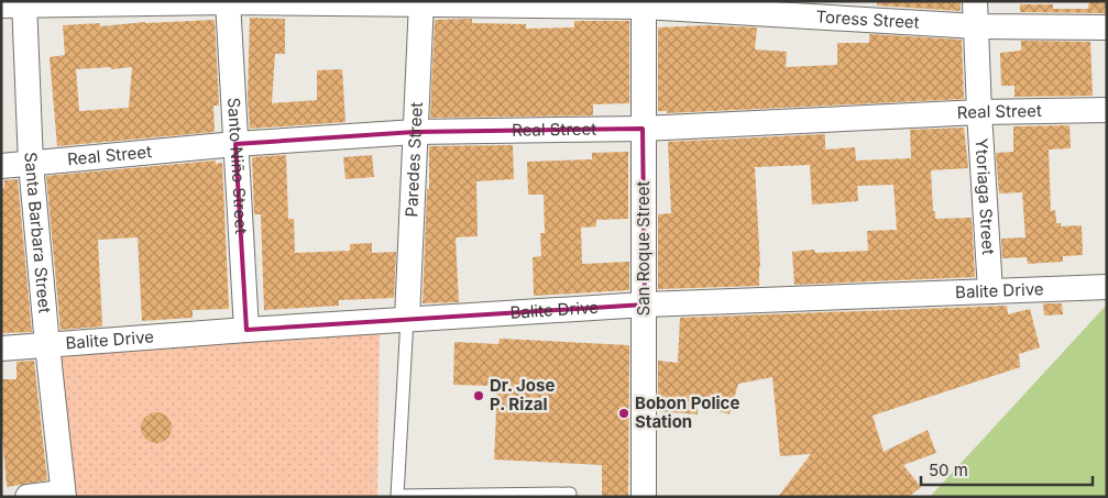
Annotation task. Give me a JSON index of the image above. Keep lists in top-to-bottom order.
{
  "streets": {
    "street": [
      "Toress Street",
      "Real Street",
      "Paredes Street",
      "Santo Niño Street",
      "Ytoriaga Street",
      "Santa Barbara Street",
      "San Roque Street",
      "Balite Drive"
    ]
  },
  "crossings": [
    ["Toress Street", "Paredes Street"],
    ["Toress Street", "Santo Niño Street"],
    ["Toress Street", "Ytoriaga Street"],
    ["Toress Street", "Santa Barbara Street"],
    ["Toress Street", "San Roque Street"],
    ["Real Street", "Paredes Street"],
    ["Real Street", "Santo Niño Street"],
    ["Real Street", "Ytoriaga Street"],
    ["Real Street", "Santa Barbara Street"],
    ["Real Street", "San Roque Street"],
    ["Paredes Street", "Balite Drive"],
    ["Santo Niño Street", "Balite Drive"],
    ["Ytoriaga Street", "Balite Drive"],
    ["Santa Barbara Street", "Balite Drive"],
    ["San Roque Street", "Balite Drive"]
  ],
  "places": ["Dr. Jose P. Rizal", "Bobon Police Station"],
  "scale_bar": "50 m"
}
